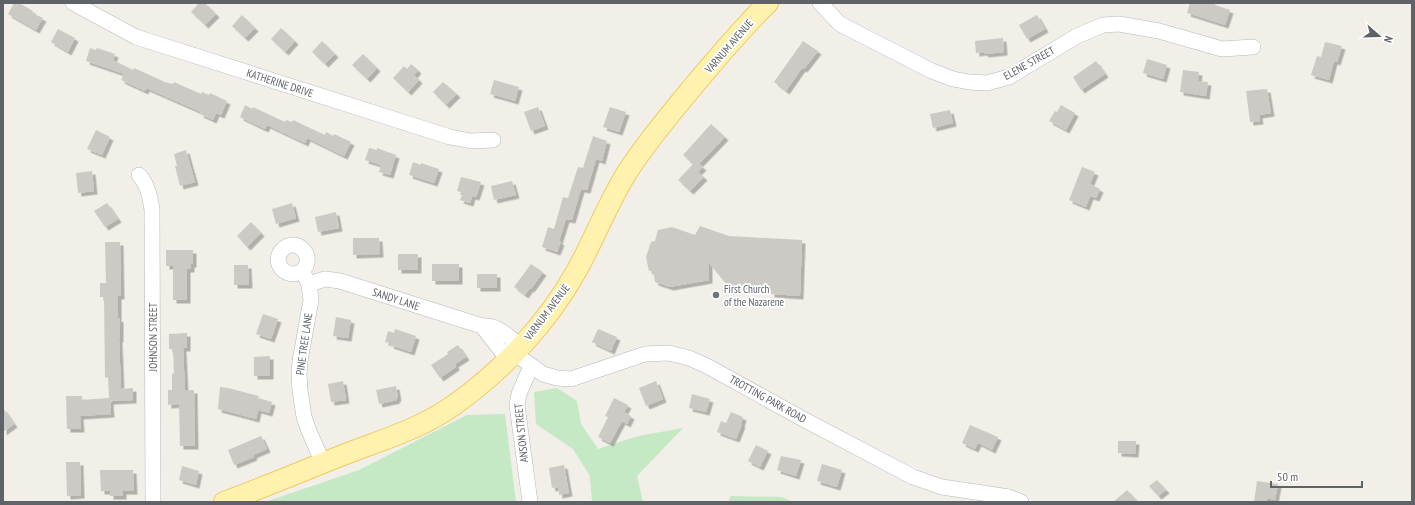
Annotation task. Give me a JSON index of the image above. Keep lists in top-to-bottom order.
{
  "streets": {
    "main road": ["VARNUM AVENUE"],
    "street": [
      "ELENE STREET",
      "KATHERINE DRIVE",
      "SANDY LANE",
      "JOHNSON STREET",
      "PINE TREE LANE",
      "TROTTING PARK ROAD",
      "ANSON STREET"
    ]
  },
  "crossings": [
    ["VARNUM AVENUE", "SANDY LANE"],
    ["VARNUM AVENUE", "PINE TREE LANE"],
    ["VARNUM AVENUE", "TROTTING PARK ROAD"],
    ["SANDY LANE", "PINE TREE LANE"],
    ["SANDY LANE", "TROTTING PARK ROAD"],
    ["TROTTING PARK ROAD", "ANSON STREET"]
  ],
  "places": ["First Church of the Nazarene"],
  "scale_bar": "50 m",
  "north": "right"
}
